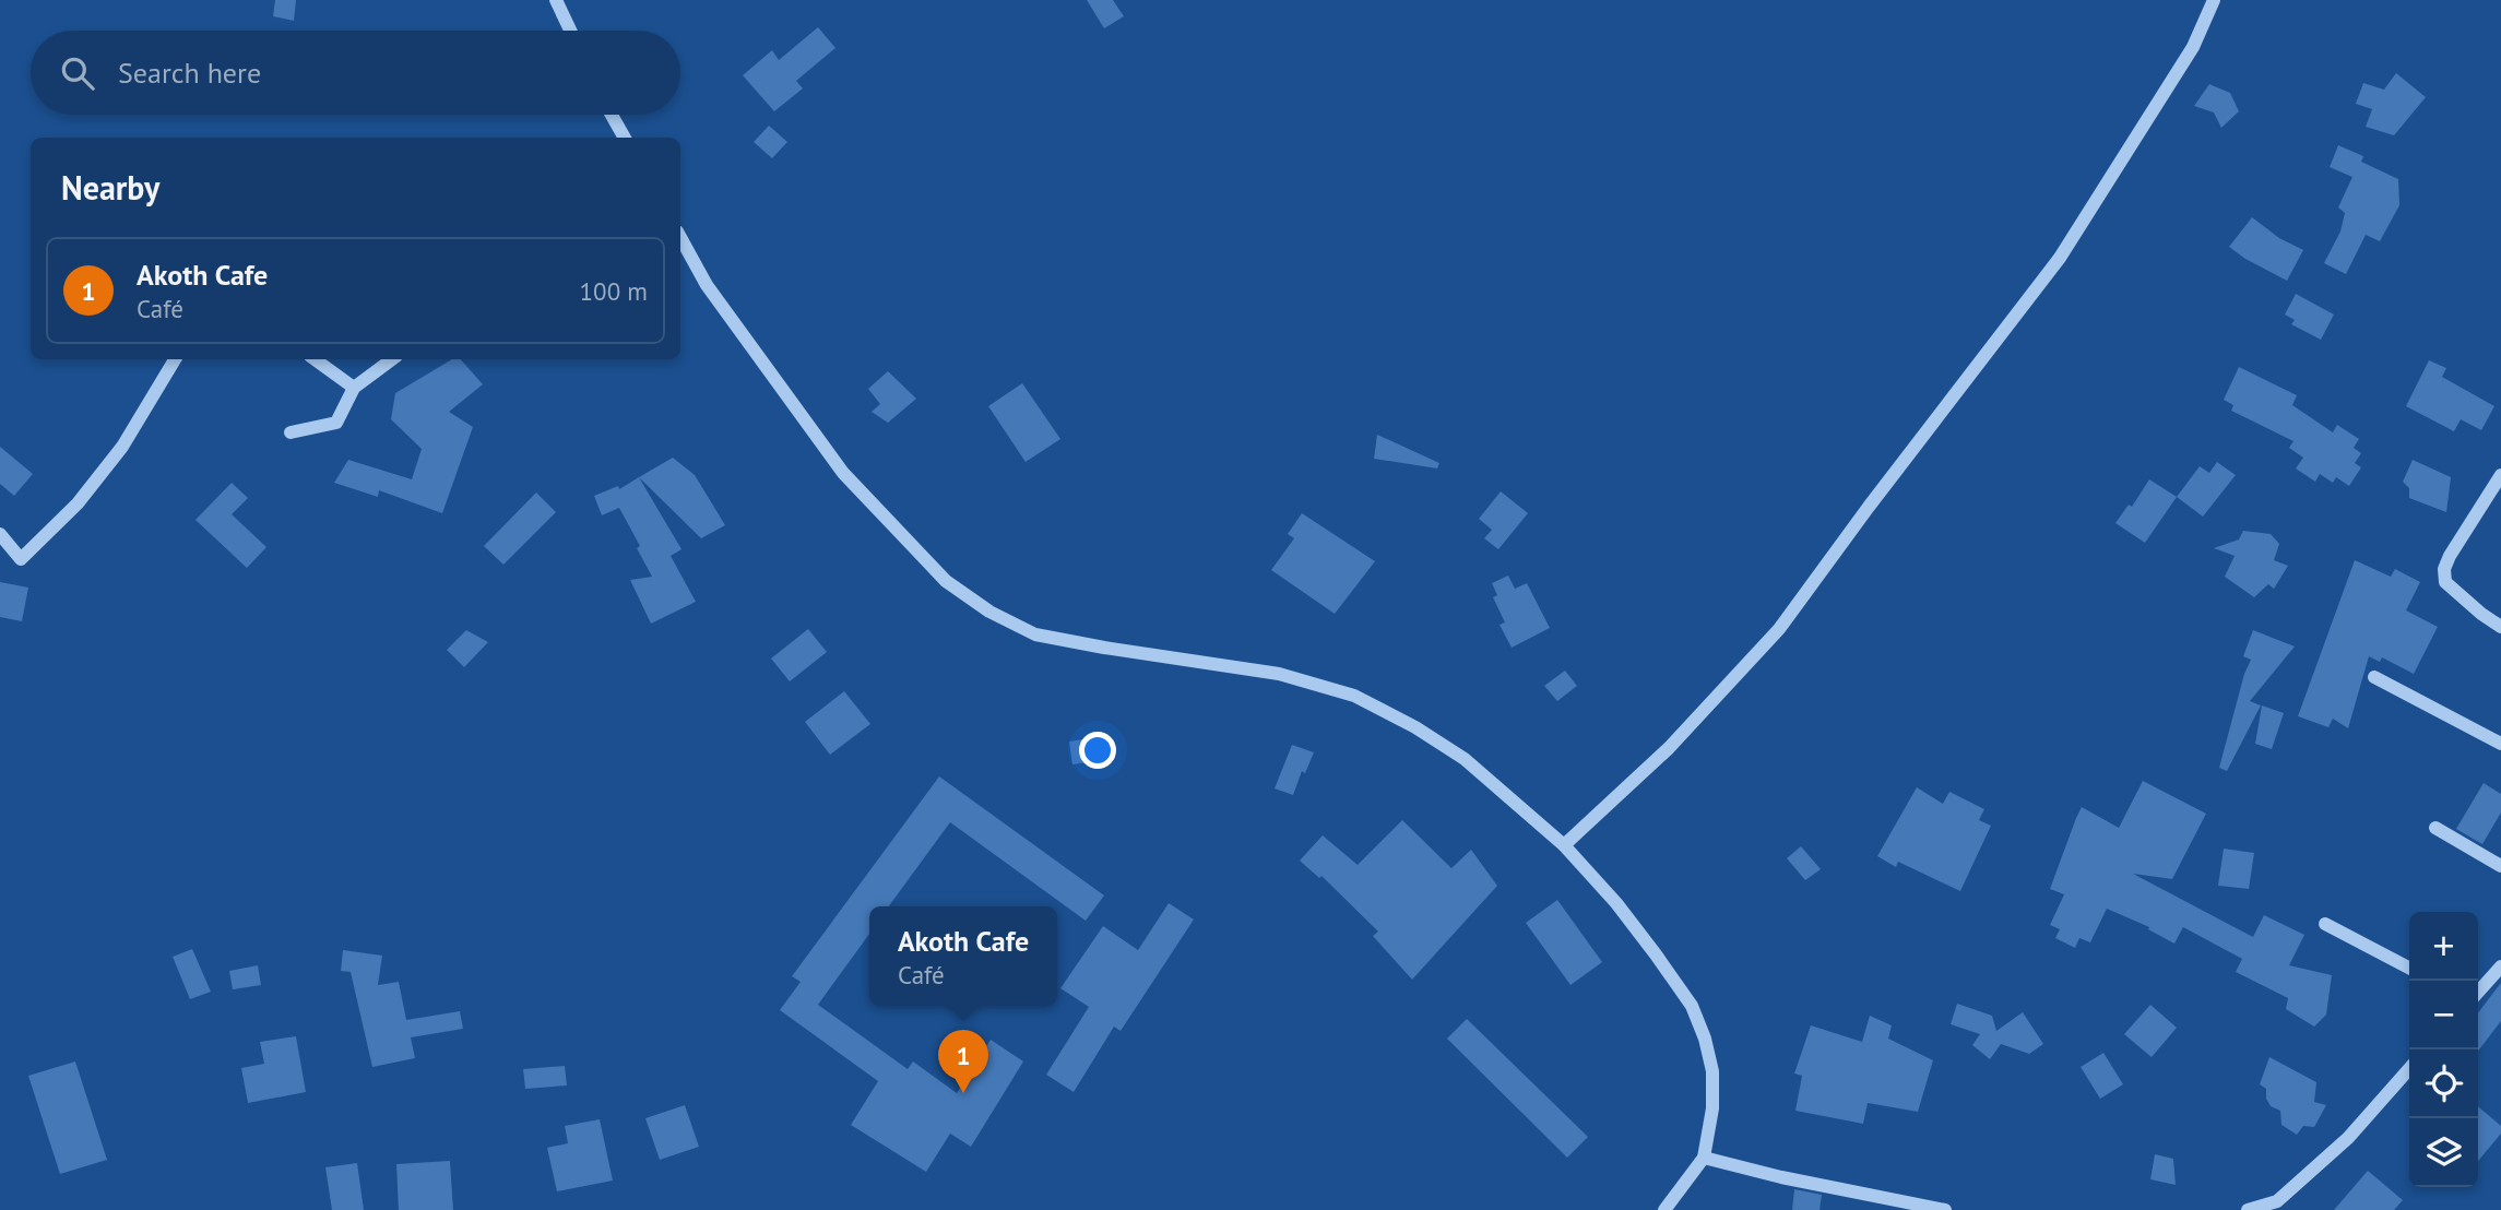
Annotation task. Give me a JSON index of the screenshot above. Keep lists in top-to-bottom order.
{
  "page": {
    "search": "Search here",
    "heading": "Nearby",
    "list": [
      {
        "mark": "1",
        "name": "Akoth Cafe",
        "note": "Café",
        "value": "100 m"
      }
    ],
    "popup": ["Akoth Cafe", "Café"],
    "map_buttons": ["+", "−"],
    "pins": "1"
  }
}
